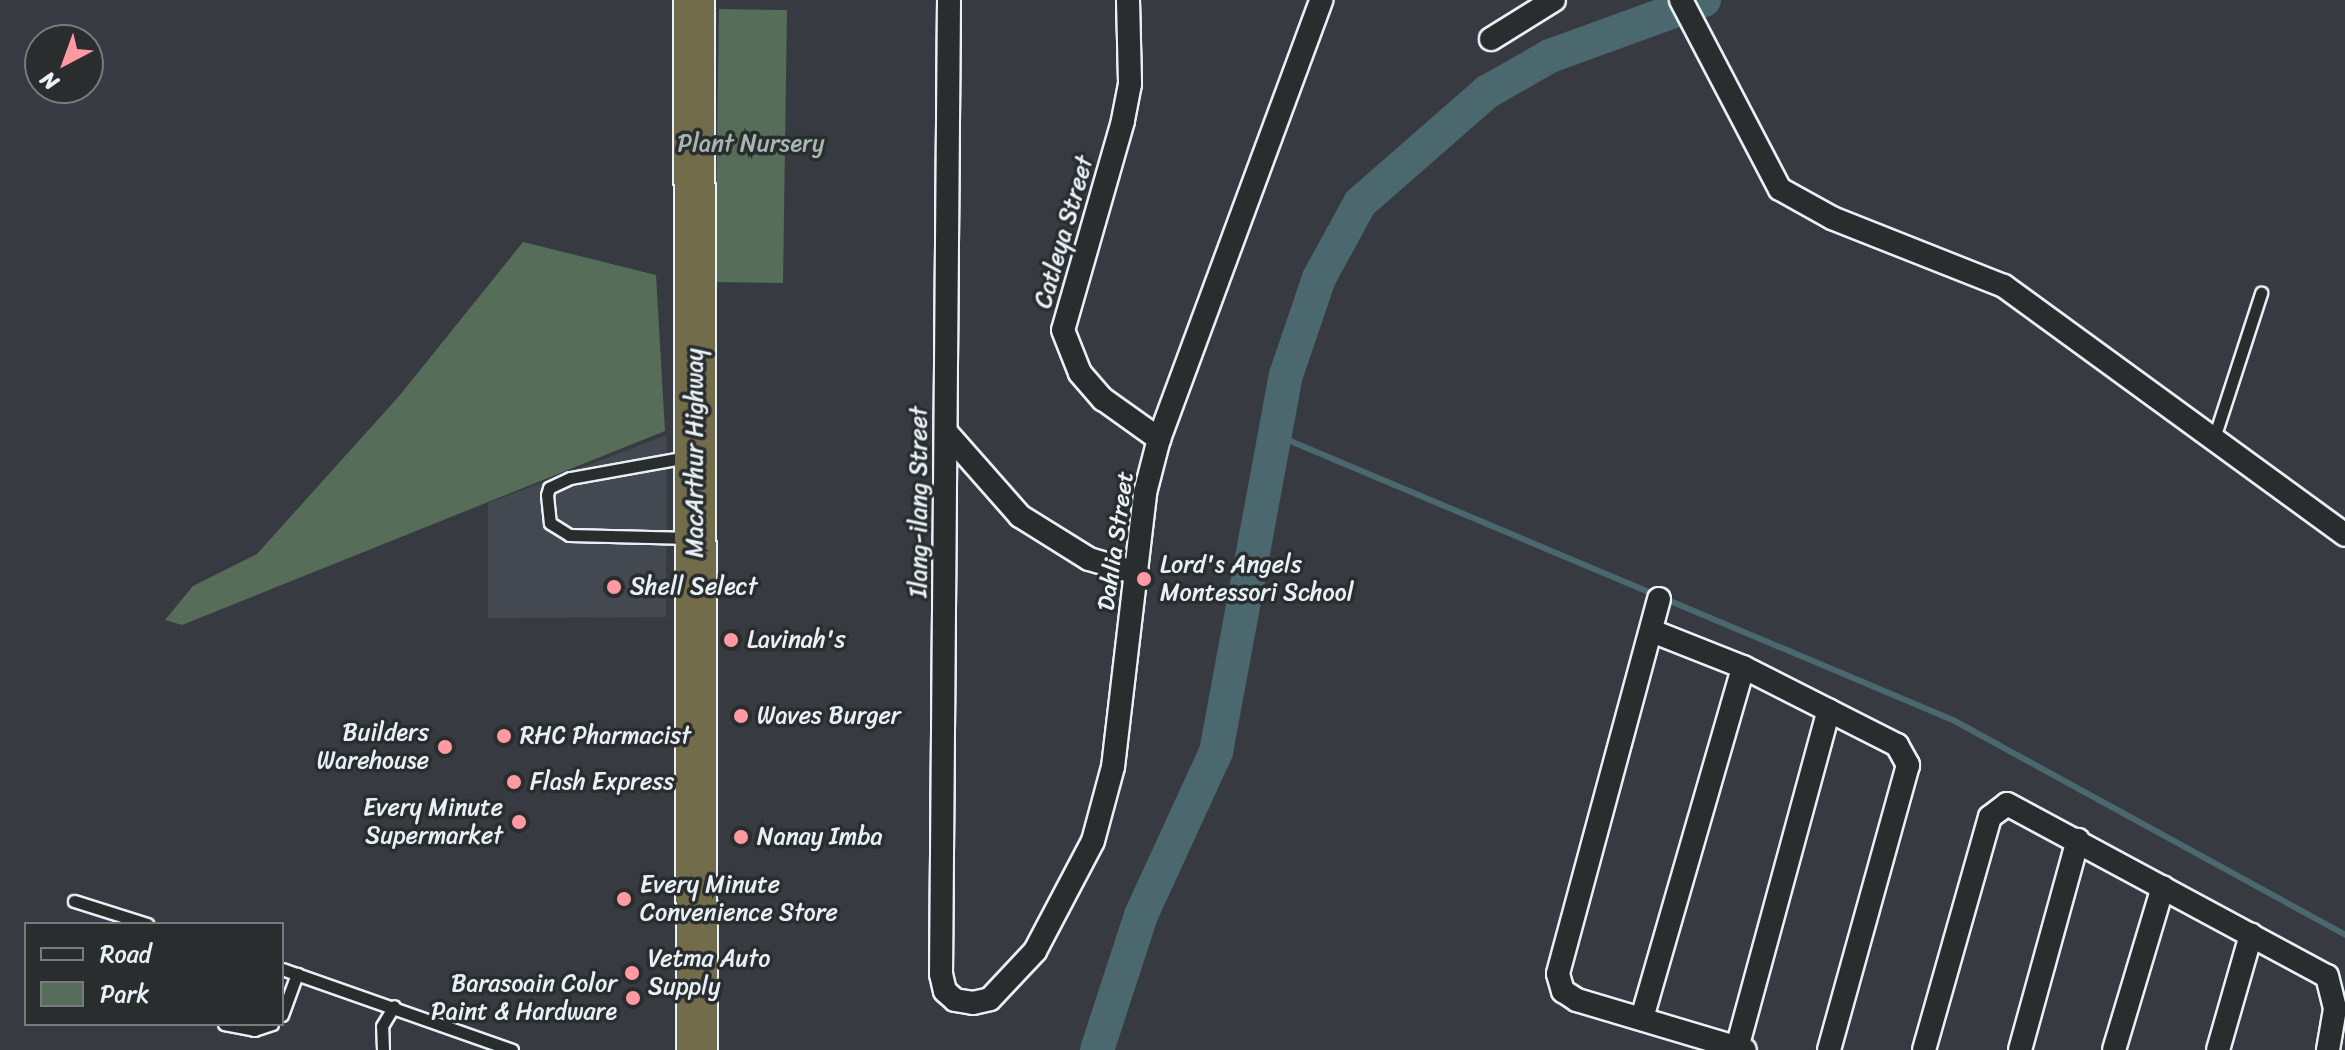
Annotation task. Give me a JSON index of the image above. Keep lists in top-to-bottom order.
{
  "streets": {
    "highway": ["MacArthur Highway"],
    "street": ["Catleya Street", "Ilang-ilang Street", "Dahlia Street"]
  },
  "crossings": [
    ["Catleya Street", "Dahlia Street"],
    ["Ilang-ilang Street", "Dahlia Street"]
  ],
  "parks": ["Plant Nursery"],
  "places": [
    "Lord's Angels Montessori School",
    "Shell Select",
    "Lavinah's",
    "Waves Burger",
    "RHC Pharmacist",
    "Builders Warehouse",
    "Flash Express",
    "Every Minute Supermarket",
    "Nanay Imba",
    "Every Minute Convenience Store",
    "Vetma Auto Supply",
    "Barasoain Color Paint & Hardware"
  ],
  "legend": ["Road", "Park"],
  "north": "bottom left"
}
